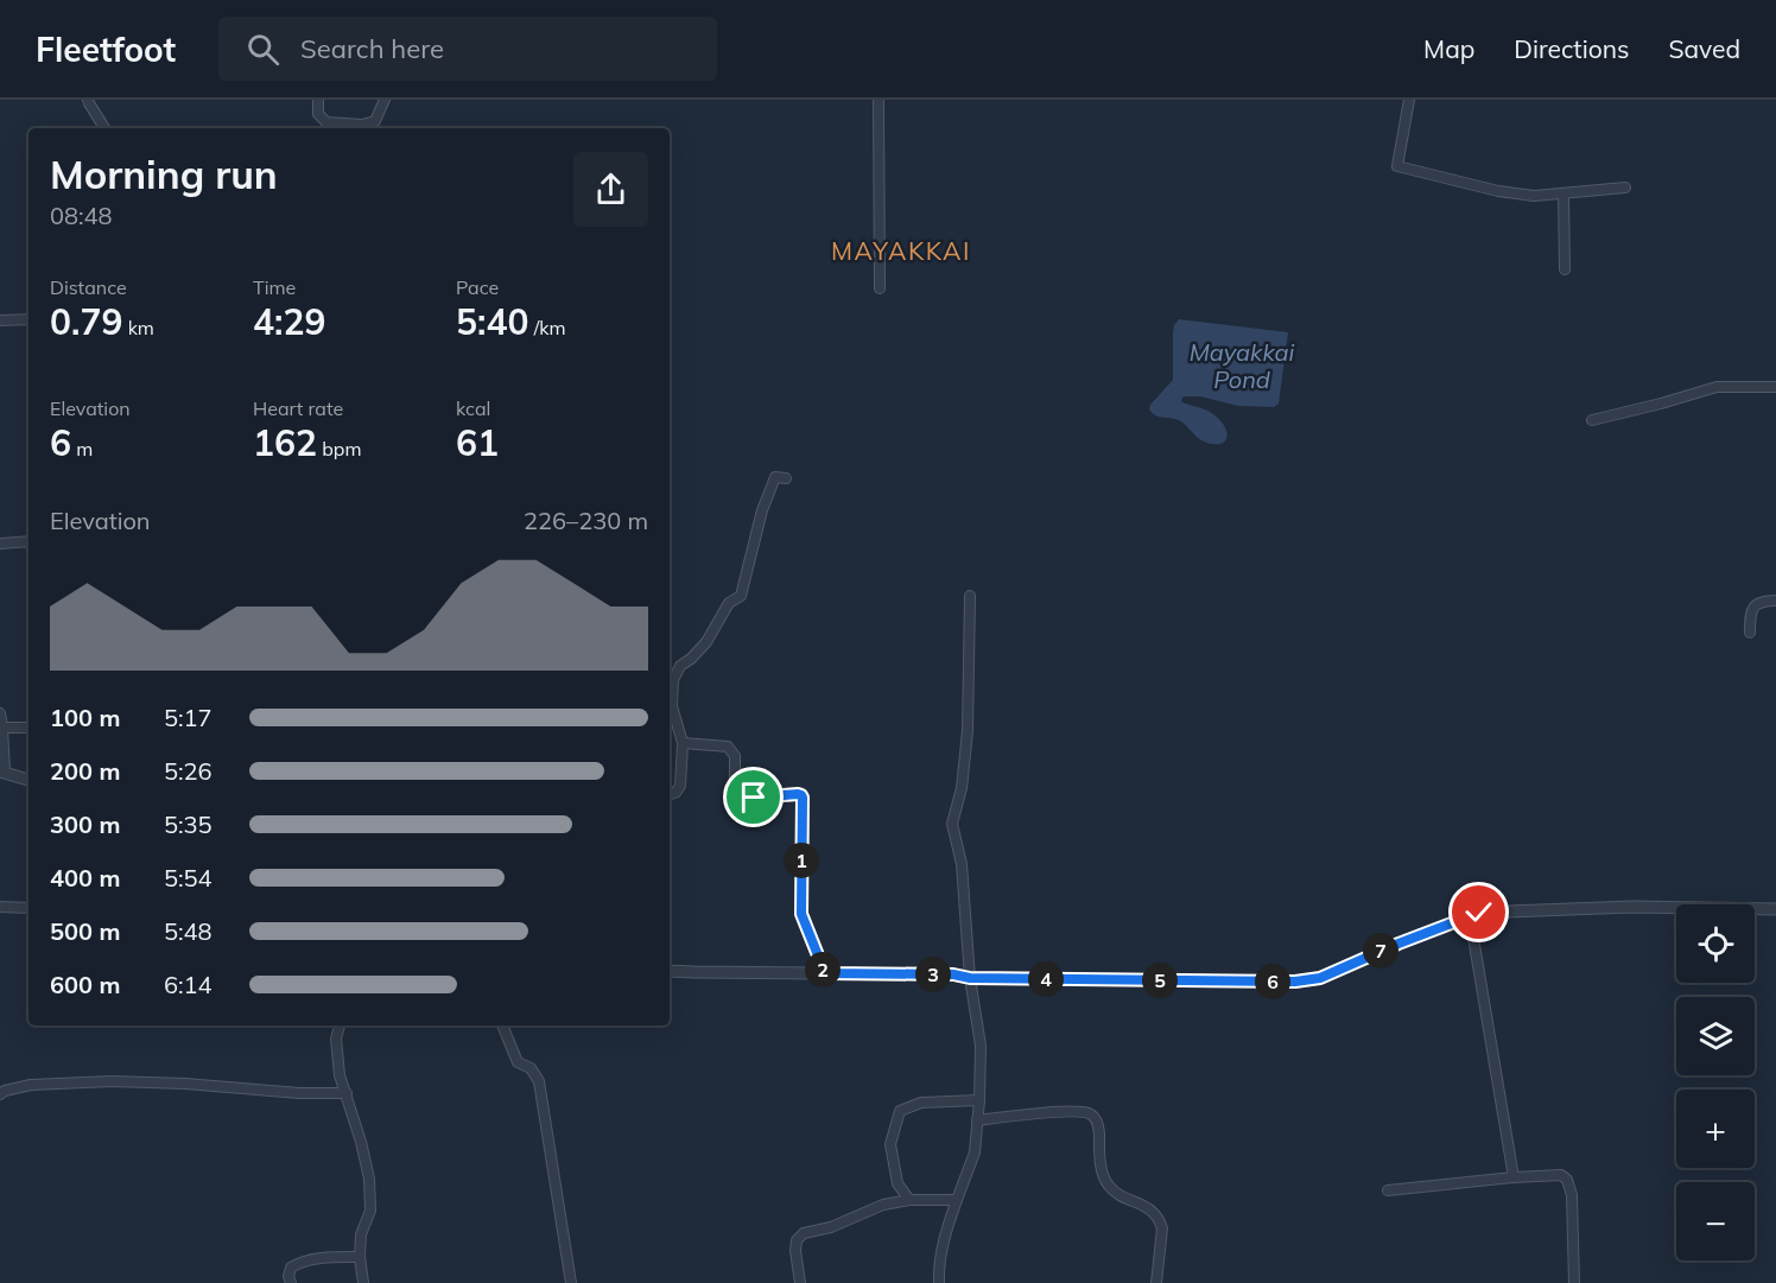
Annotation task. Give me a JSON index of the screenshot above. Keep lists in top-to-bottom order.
{
  "districts": ["MAYAKKAI"],
  "water": ["Mayakkai Pond"],
  "page": {
    "header": "Fleetfoot",
    "search": "Search here",
    "nav": ["Map", "Directions", "Saved"],
    "heading": ["Morning run", "08:48"],
    "stats": [
      ["Distance", "0.79 km"],
      ["Time", "4:29"],
      ["Pace", "5:40 /km"],
      ["Elevation", "6 m"],
      ["Heart rate", "162 bpm"],
      ["kcal", "61"]
    ],
    "chart": ["Elevation", "226–230 m"],
    "list": [
      {
        "name": "100 m",
        "note": "5:17"
      },
      {
        "name": "200 m",
        "note": "5:26"
      },
      {
        "name": "300 m",
        "note": "5:35"
      },
      {
        "name": "400 m",
        "note": "5:54"
      },
      {
        "name": "500 m",
        "note": "5:48"
      },
      {
        "name": "600 m",
        "note": "6:14"
      }
    ],
    "pins": [
      "1",
      "7",
      "2",
      "3",
      "4",
      "5",
      "6"
    ],
    "map_buttons": ["+", "−"]
  }
}
